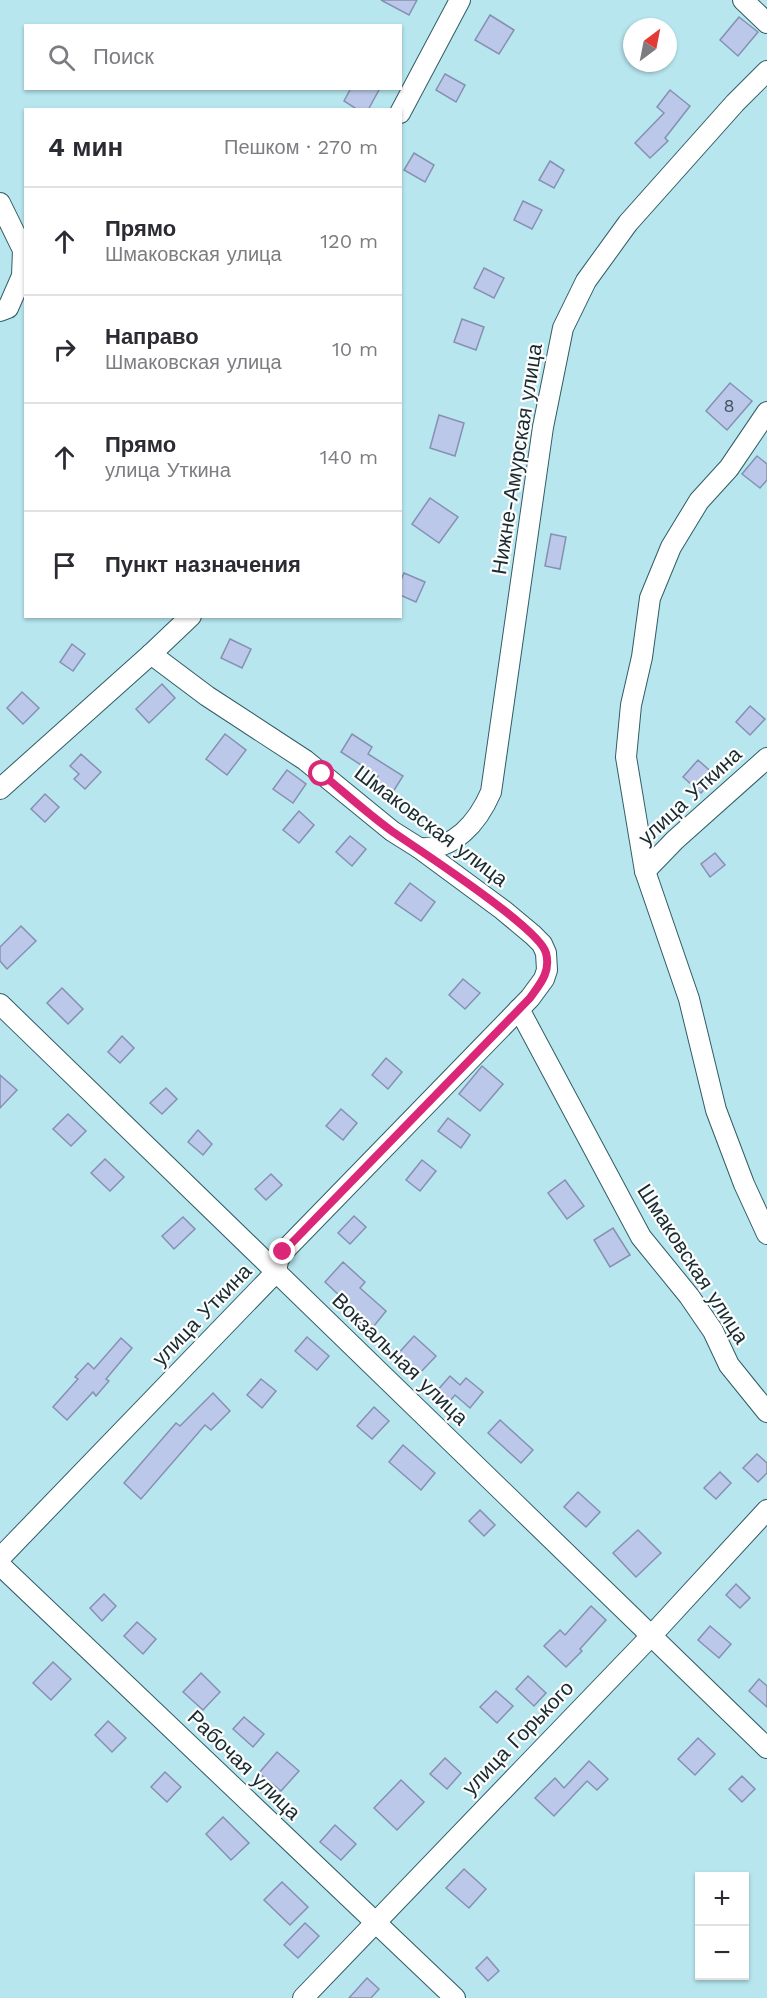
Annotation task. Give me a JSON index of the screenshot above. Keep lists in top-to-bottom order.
{
  "streets": {
    "street": [
      "Нижне-Амурская улица",
      "улица Уткина",
      "Шмаковская улица",
      "Вокзальная улица",
      "улица Горького",
      "Рабочая улица"
    ]
  },
  "crossings": [
    ["Нижне-Амурская улица", "Шмаковская улица"],
    ["улица Уткина", "Шмаковская улица"],
    ["улица Уткина", "Вокзальная улица"],
    ["Вокзальная улица", "улица Горького"],
    ["улица Горького", "Рабочая улица"]
  ],
  "house_numbers": ["8"],
  "north": "top right",
  "page": {
    "search": "Поиск",
    "heading": ["4 мин", "Пешком · 270 m"],
    "list": [
      ["Прямо", "Шмаковская улица", "120 m"],
      ["Направо", "Шмаковская улица", "10 m"],
      ["Прямо", "улица Уткина", "140 m"],
      "Пункт назначения"
    ],
    "map_buttons": ["+", "−"]
  }
}
